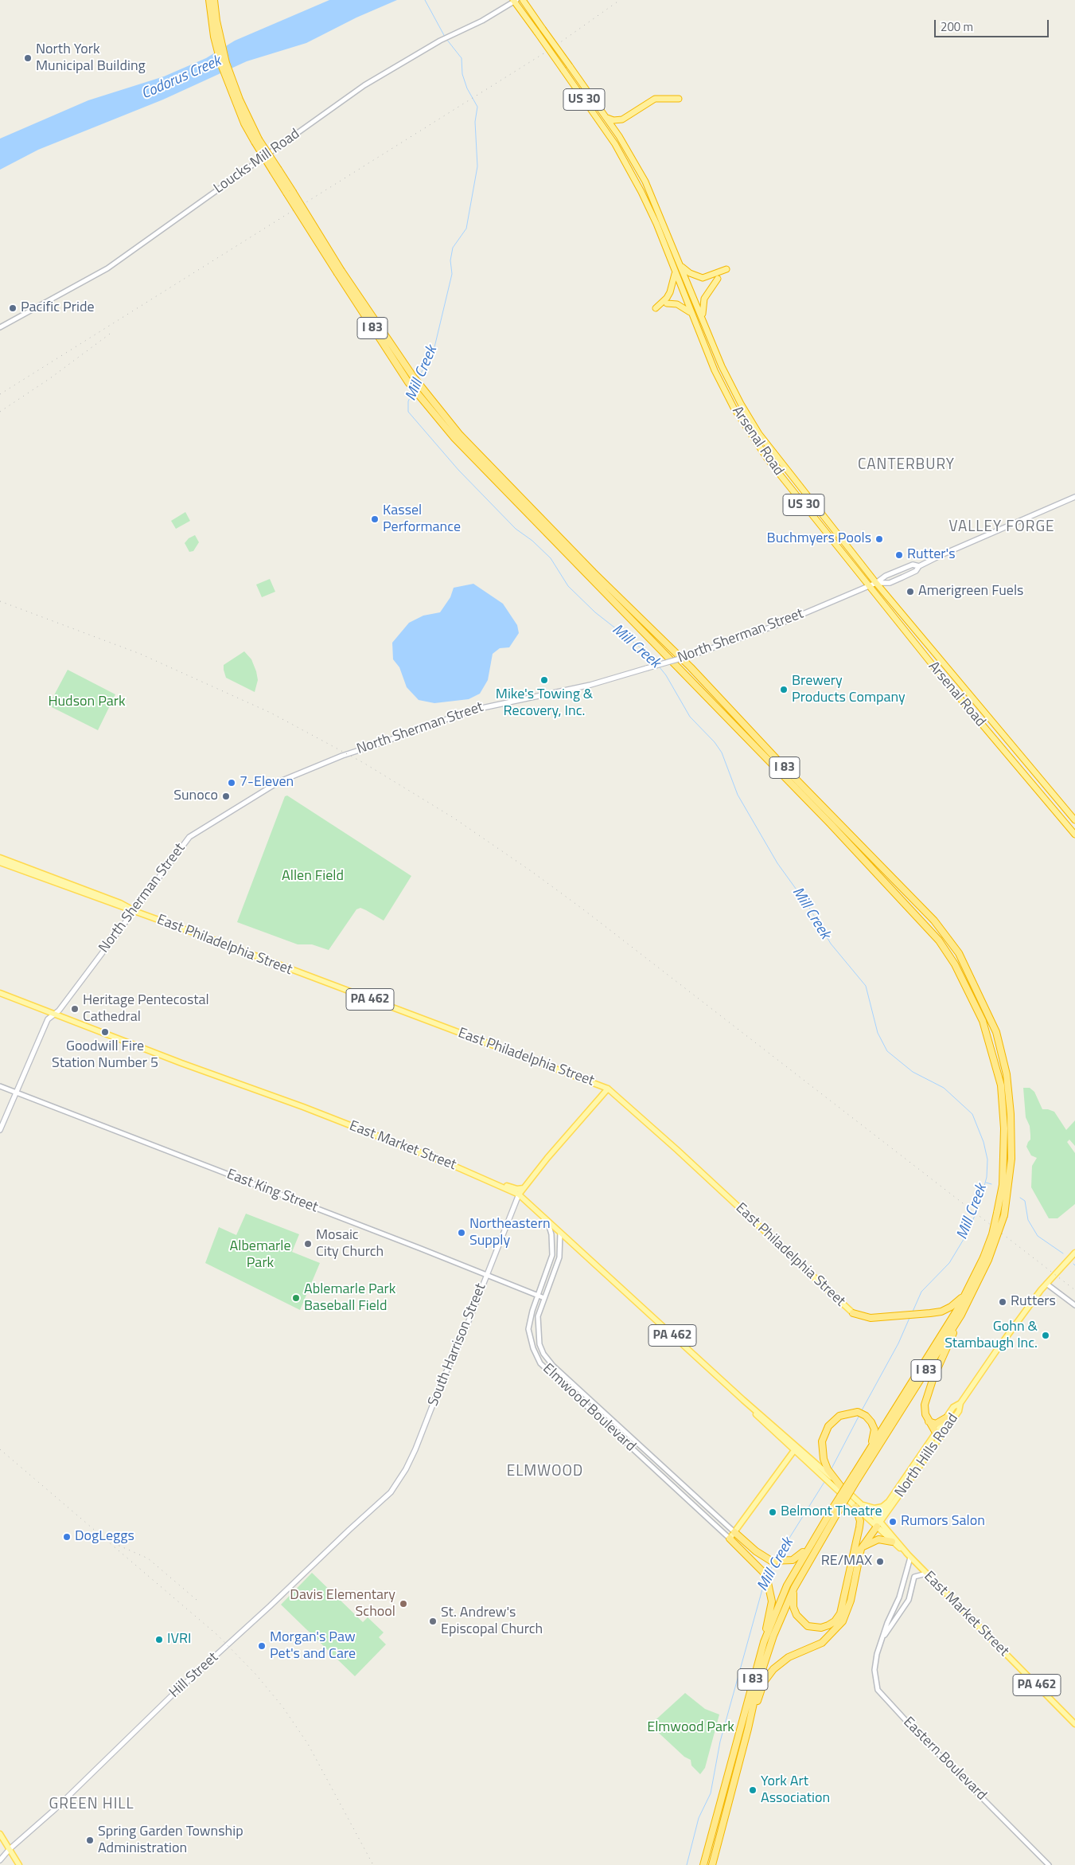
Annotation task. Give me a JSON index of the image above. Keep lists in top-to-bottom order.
{
  "streets": {
    "highway": ["US 30", "I 83", "Arsenal Road"],
    "main road": [
      "North Sherman Street",
      "East Philadelphia Street",
      "PA 462",
      "East Market Street",
      "South Harrison Street",
      "North Hills Road",
      "Hill Street"
    ],
    "street": [
      "Loucks Mill Road",
      "East King Street",
      "Elmwood Boulevard",
      "Eastern Boulevard"
    ]
  },
  "crossings": [
    ["Loucks Mill Road", "Arsenal Road"],
    ["Arsenal Road", "North Sherman Street"],
    ["North Sherman Street", "East Philadelphia Street"],
    ["North Sherman Street", "East Market Street"],
    ["North Sherman Street", "East King Street"],
    ["East Market Street", "South Harrison Street"],
    ["East Market Street", "Elmwood Boulevard"],
    ["East Market Street", "North Hills Road"],
    ["East Market Street", "Eastern Boulevard"],
    ["East King Street", "South Harrison Street"],
    ["East King Street", "Elmwood Boulevard"],
    ["South Harrison Street", "Hill Street"]
  ],
  "districts": [
    "CANTERBURY",
    "VALLEY FORGE",
    "ELMWOOD",
    "GREEN HILL"
  ],
  "water": ["Codorus Creek", "Mill Creek"],
  "parks": [
    "Hudson Park",
    "Allen Field",
    "Albemarle Park",
    "Elmwood Park"
  ],
  "places": [
    "North York Municipal Building",
    "Pacific Pride",
    "Kassel Performance",
    "Buchmyers Pools",
    "Rutter's",
    "Amerigreen Fuels",
    "Mike's Towing & Recovery, Inc.",
    "Brewery Products Company",
    "7-Eleven",
    "Sunoco",
    "Heritage Pentecostal Cathedral",
    "Goodwill Fire Station Number 5",
    "Northeastern Supply",
    "Mosaic City Church",
    "Ablemarle Park Baseball Field",
    "Rutters",
    "Gohn & Stambaugh Inc.",
    "Belmont Theatre",
    "Rumors Salon",
    "DogLeggs",
    "RE/MAX",
    "Davis Elementary School",
    "St. Andrew's Episcopal Church",
    "IVRI",
    "Morgan's Paw Pet's and Care",
    "York Art Association",
    "Spring Garden Township Administration"
  ],
  "scale_bar": "200 m"
}
